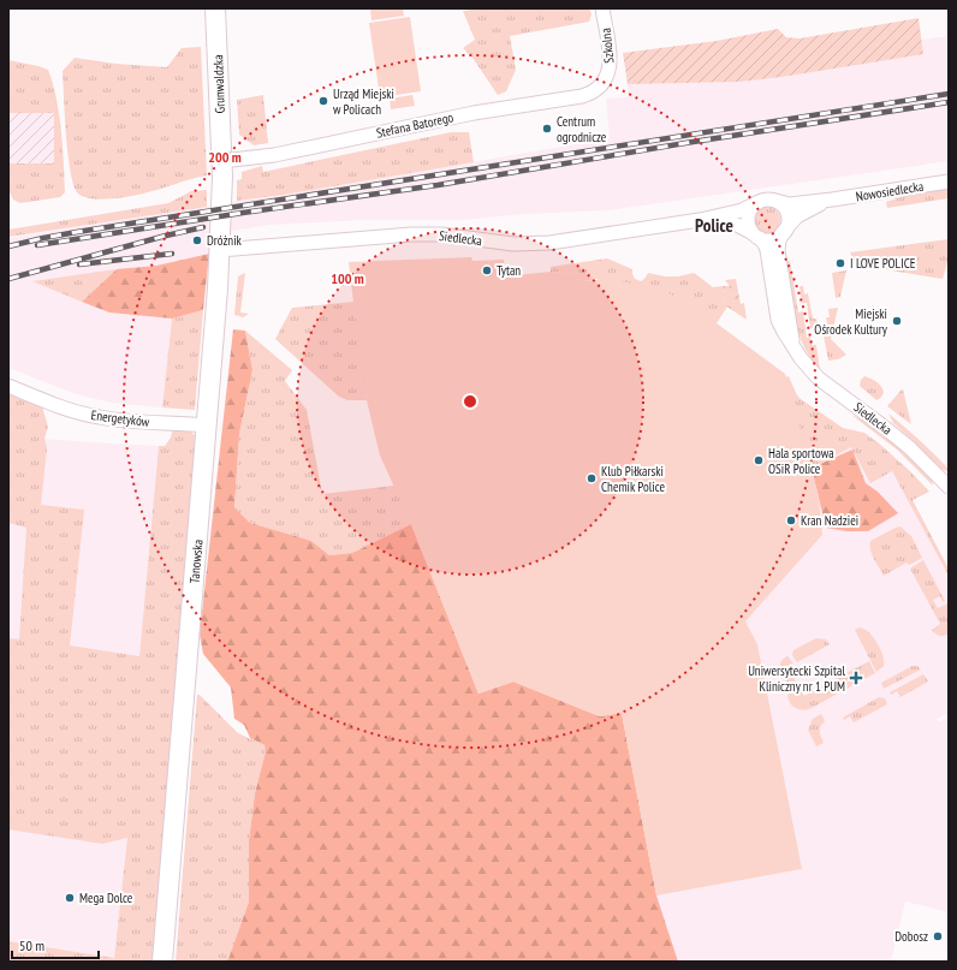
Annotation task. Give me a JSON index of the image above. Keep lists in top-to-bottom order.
{
  "streets": {
    "main road": ["Grunwaldzka", "Tanowska"],
    "street": [
      "Szkolna",
      "Stefana Batorego",
      "Nowosiedlecka",
      "Siedlecka",
      "Energetyków"
    ]
  },
  "crossings": [
    ["Szkolna", "Stefana Batorego"],
    ["Grunwaldzka", "Stefana Batorego"],
    ["Grunwaldzka", "Tanowska"],
    ["Stefana Batorego", "Tanowska"],
    ["Nowosiedlecka", "Siedlecka"],
    ["Siedlecka", "Tanowska"],
    ["Energetyków", "Tanowska"]
  ],
  "districts": ["Police"],
  "places": {
    "other": [
      "Urząd Miejski w Policach",
      "Centrum ogrodnicze",
      "Dróżnik",
      "I LOVE POLICE",
      "Tytan",
      "Miejski Ośrodek Kultury",
      "Hala sportowa OSiR Police",
      "Klub Piłkarski Chemik Police",
      "Kran Nadziei",
      "Mega Dolce",
      "Dobosz"
    ],
    "health": ["Uniwersytecki Szpital Kliniczny nr 1 PUM"]
  },
  "scale_bar": "50 m",
  "rings": ["200 m", "100 m"]
}
